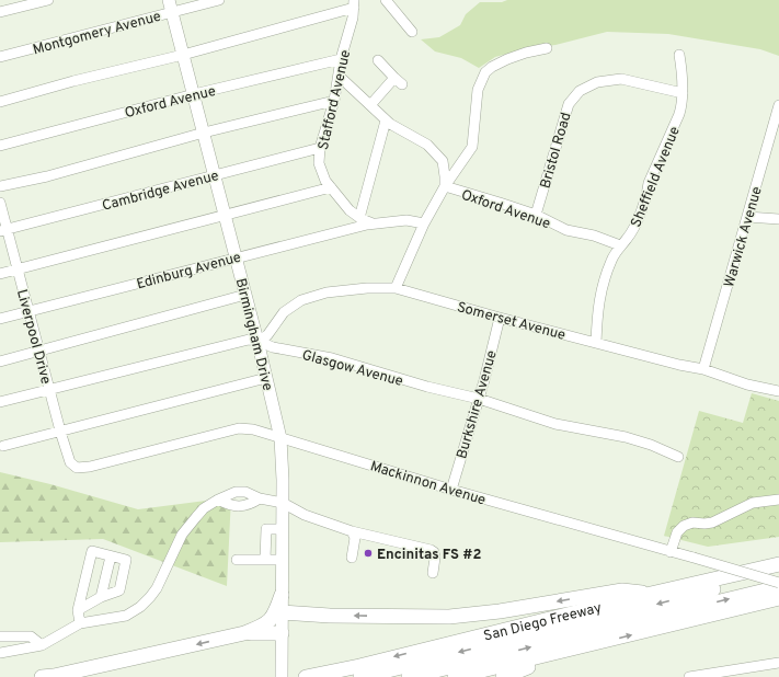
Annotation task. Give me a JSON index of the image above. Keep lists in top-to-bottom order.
{
  "streets": {
    "highway": ["San Diego Freeway"],
    "main road": ["Birmingham Drive"],
    "street": [
      "Montgomery Avenue",
      "Stafford Avenue",
      "Oxford Avenue",
      "Bristol Road",
      "Sheffield Avenue",
      "Cambridge Avenue",
      "Warwick Avenue",
      "Edinburg Avenue",
      "Somerset Avenue",
      "Liverpool Drive",
      "Glasgow Avenue",
      "Burkshire Avenue",
      "Mackinnon Avenue"
    ]
  },
  "crossings": [
    ["Montgomery Avenue", "Birmingham Drive"],
    ["Stafford Avenue", "Oxford Avenue"],
    ["Stafford Avenue", "Cambridge Avenue"],
    ["Stafford Avenue", "Edinburg Avenue"],
    ["Oxford Avenue", "Bristol Road"],
    ["Oxford Avenue", "Sheffield Avenue"],
    ["Oxford Avenue", "Birmingham Drive"],
    ["Bristol Road", "Sheffield Avenue"],
    ["Sheffield Avenue", "Somerset Avenue"],
    ["Cambridge Avenue", "Birmingham Drive"],
    ["Cambridge Avenue", "Liverpool Drive"],
    ["Warwick Avenue", "Somerset Avenue"],
    ["Edinburg Avenue", "Birmingham Drive"],
    ["Edinburg Avenue", "Liverpool Drive"],
    ["Somerset Avenue", "Birmingham Drive"],
    ["Somerset Avenue", "Glasgow Avenue"],
    ["Somerset Avenue", "Burkshire Avenue"],
    ["Birmingham Drive", "Glasgow Avenue"],
    ["Birmingham Drive", "Mackinnon Avenue"],
    ["Liverpool Drive", "Glasgow Avenue"],
    ["Liverpool Drive", "Mackinnon Avenue"],
    ["Glasgow Avenue", "Burkshire Avenue"],
    ["Burkshire Avenue", "Mackinnon Avenue"]
  ],
  "places": ["Encinitas FS #2"]
}
